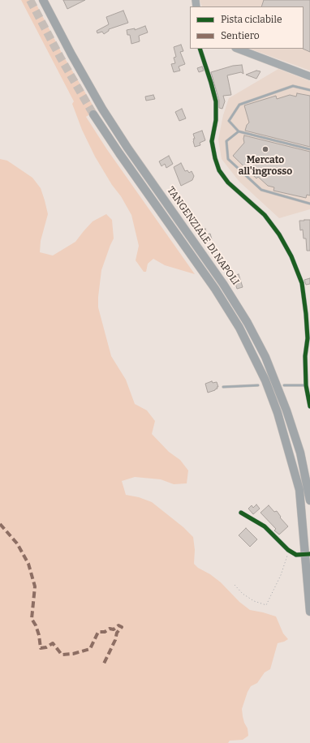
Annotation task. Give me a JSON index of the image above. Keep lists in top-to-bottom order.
{
  "streets": {
    "highway": ["TANGENZIALE DI NAPOLI"]
  },
  "places": ["Mercato all'ingrosso"],
  "legend": ["Pista ciclabile", "Sentiero"]
}
